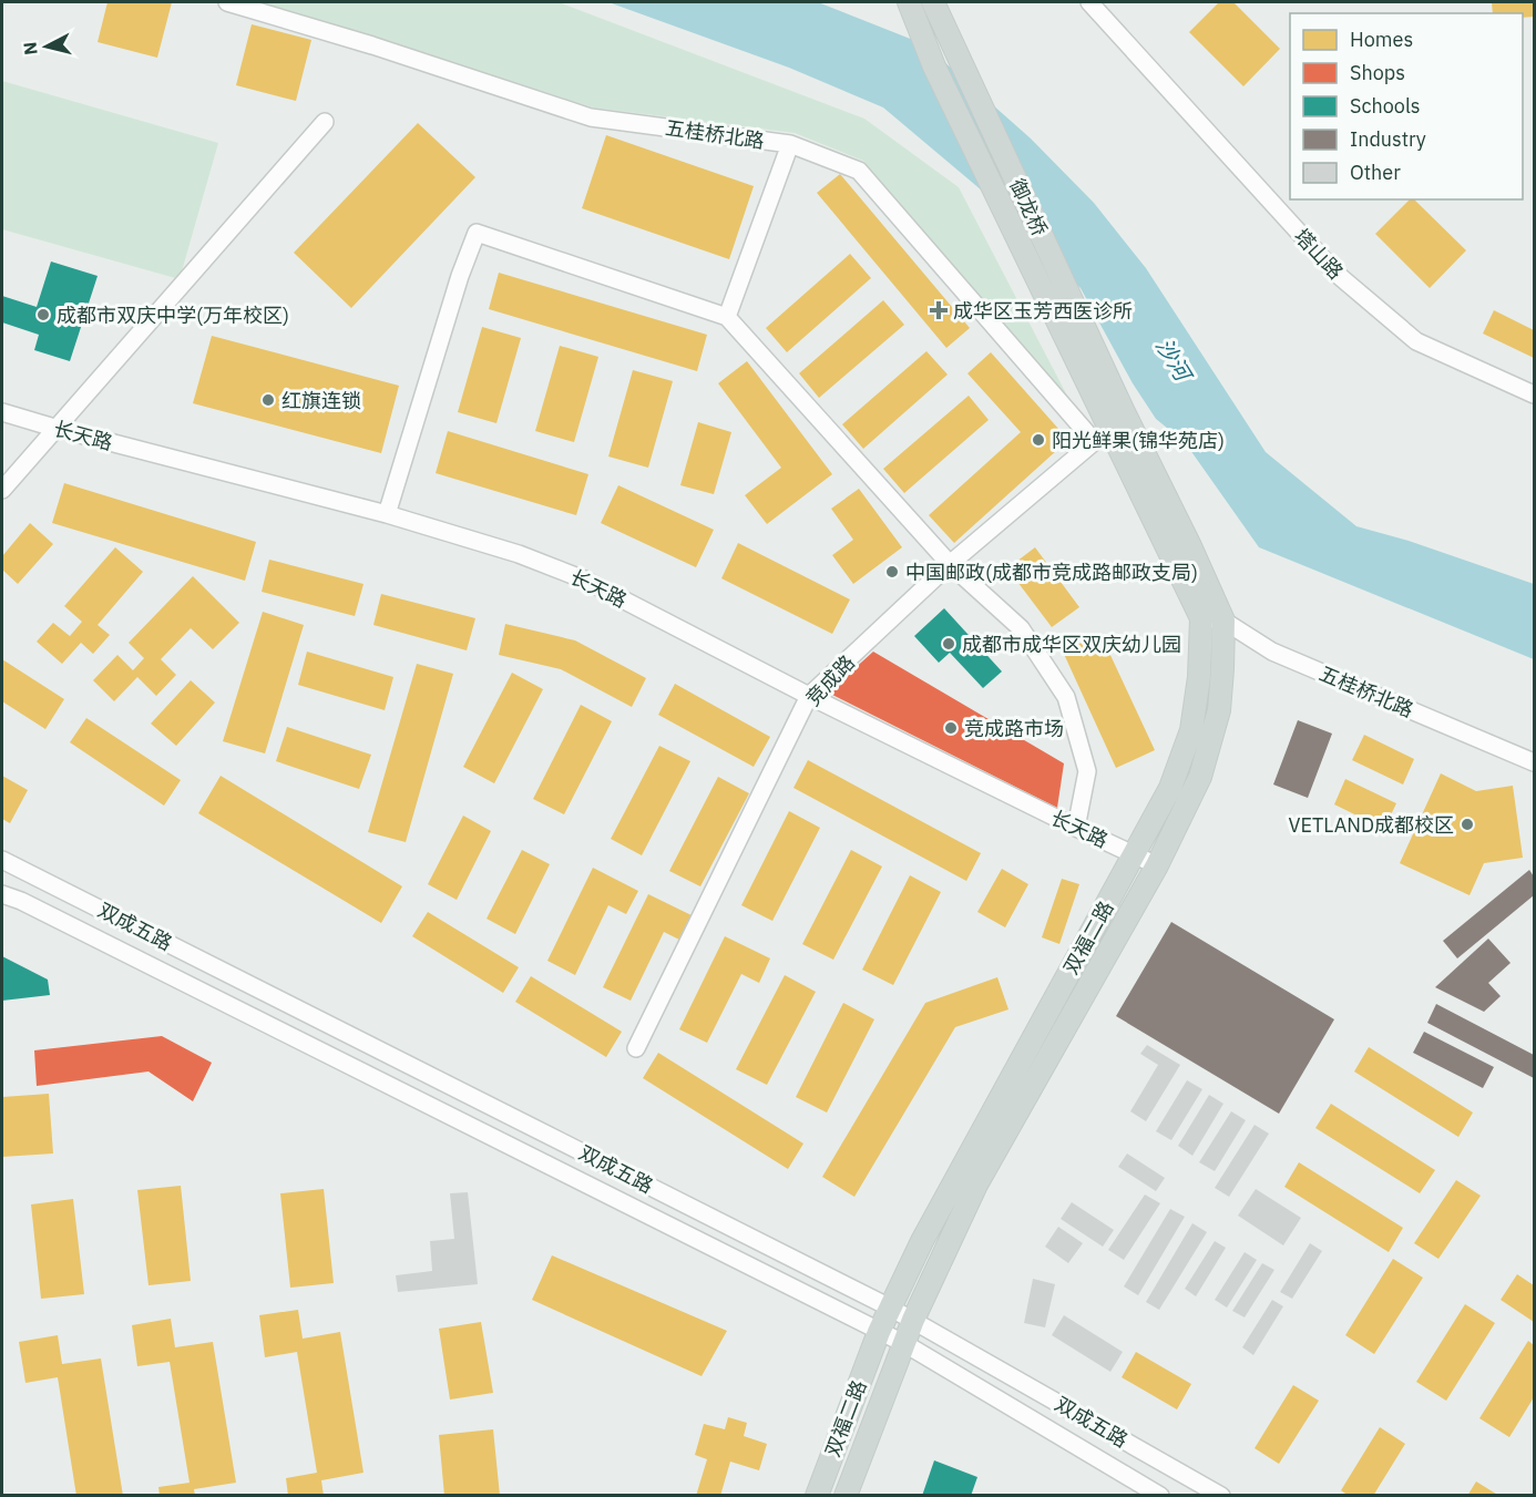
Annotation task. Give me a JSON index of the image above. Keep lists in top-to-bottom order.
{
  "streets": {
    "main road": ["御龙桥", "双福二路"],
    "street": [
      "五桂桥北路",
      "塔山路",
      "长天路",
      "竞成路",
      "双成五路"
    ]
  },
  "crossings": [
    ["五桂桥北路", "竞成路"],
    ["五桂桥北路", "双福二路"],
    ["御龙桥", "双福二路"],
    ["长天路", "竞成路"],
    ["长天路", "双福二路"],
    ["竞成路", "双福二路"],
    ["双成五路", "双福二路"]
  ],
  "water": ["沙河"],
  "places": {
    "health": ["成华区玉芳西医诊所"],
    "other": [
      "成都市双庆中学(万年校区)",
      "红旗连锁",
      "阳光鲜果(锦华苑店)",
      "中国邮政(成都市竞成路邮政支局)",
      "成都市成华区双庆幼儿园",
      "竞成路市场",
      "VETLAND成都校区"
    ]
  },
  "legend": [
    "Homes",
    "Shops",
    "Schools",
    "Industry",
    "Other"
  ],
  "north": "left"
}
